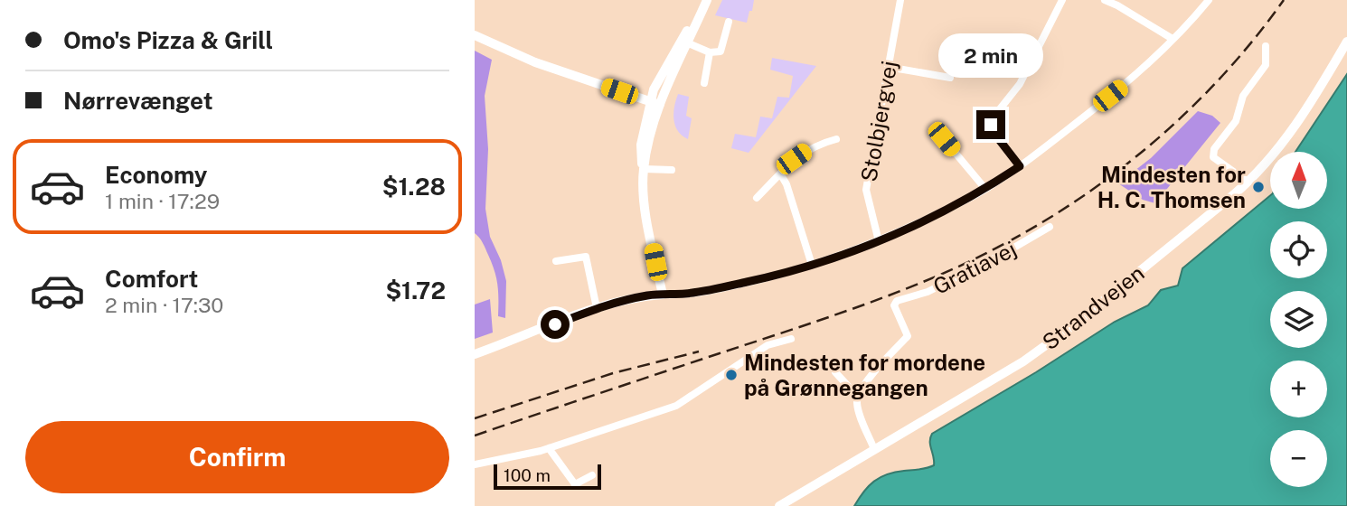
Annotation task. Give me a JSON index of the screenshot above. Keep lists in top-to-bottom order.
{
  "streets": {
    "main road": ["Strandvejen"],
    "street": ["Stolbjergvej", "Gratiavej"]
  },
  "places": ["Mindesten for H. C. Thomsen", "Mindesten for mordene på Grønnegangen"],
  "scale_bar": "100 m",
  "north": "top",
  "page": {
    "banner": ["Omo's Pizza & Grill", "Nørrevænget"],
    "bubble": "2 min",
    "list": [
      {
        "name": "Economy",
        "note": "1 min · 17:29",
        "value": "$1.28"
      },
      {
        "name": "Comfort",
        "note": "2 min · 17:30",
        "value": "$1.72"
      }
    ],
    "map_buttons": ["+", "−"],
    "buttons": "Confirm",
    "scale": "100 m"
  }
}
